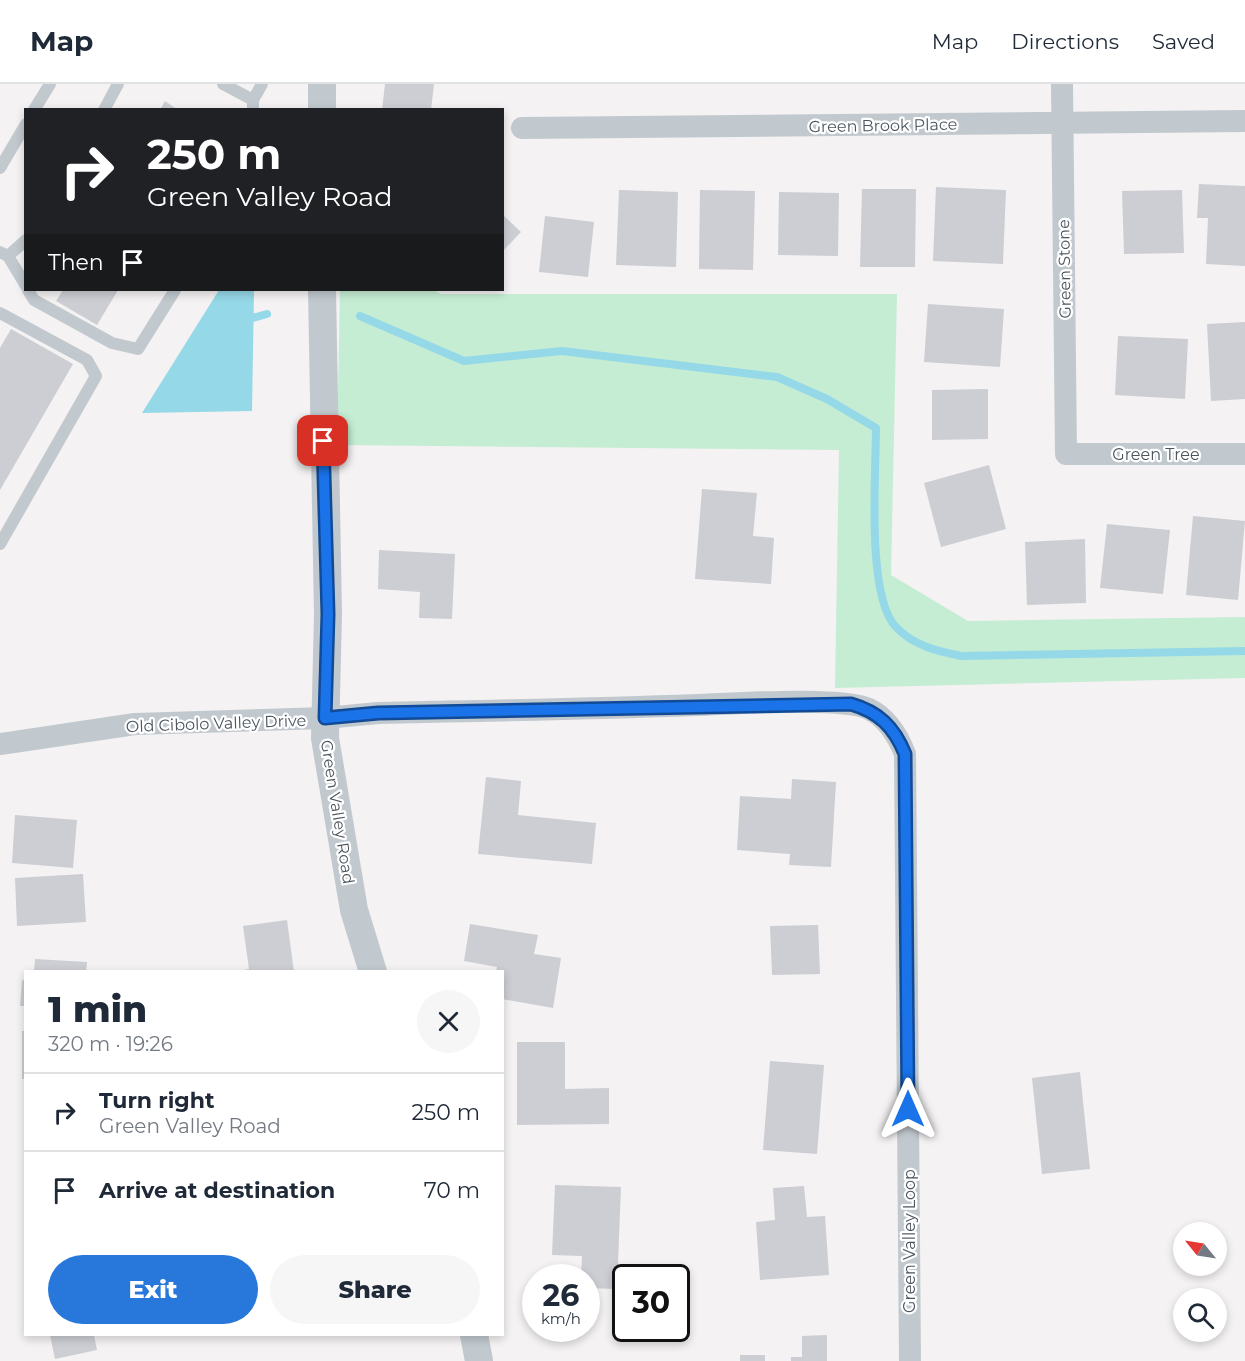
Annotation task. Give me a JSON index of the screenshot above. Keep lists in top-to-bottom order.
{
  "streets": {
    "street": [
      "Green Brook Place",
      "Green Stone",
      "Green Tree",
      "Old Cibolo Valley Drive",
      "Green Valley Road",
      "Green Valley Loop"
    ]
  },
  "crossings": [
    ["Green Brook Place", "Green Stone"],
    ["Green Stone", "Green Tree"],
    ["Old Cibolo Valley Drive", "Green Valley Road"],
    ["Old Cibolo Valley Drive", "Green Valley Loop"],
    ["Green Valley Road", "Green Valley Loop"]
  ],
  "north": "top left",
  "page": {
    "header": "Map",
    "nav": ["Map", "Directions", "Saved"],
    "turn": ["250 m", "Green Valley Road"],
    "then": "Then",
    "heading": ["1 min", "320 m · 19:26"],
    "list": [
      {
        "name": "Turn right",
        "note": "Green Valley Road",
        "value": "250 m"
      },
      {
        "name": "Arrive at destination",
        "value": "70 m"
      }
    ],
    "buttons": ["Exit", "Share"],
    "speed": "26 km/h",
    "limit": "30"
  }
}
